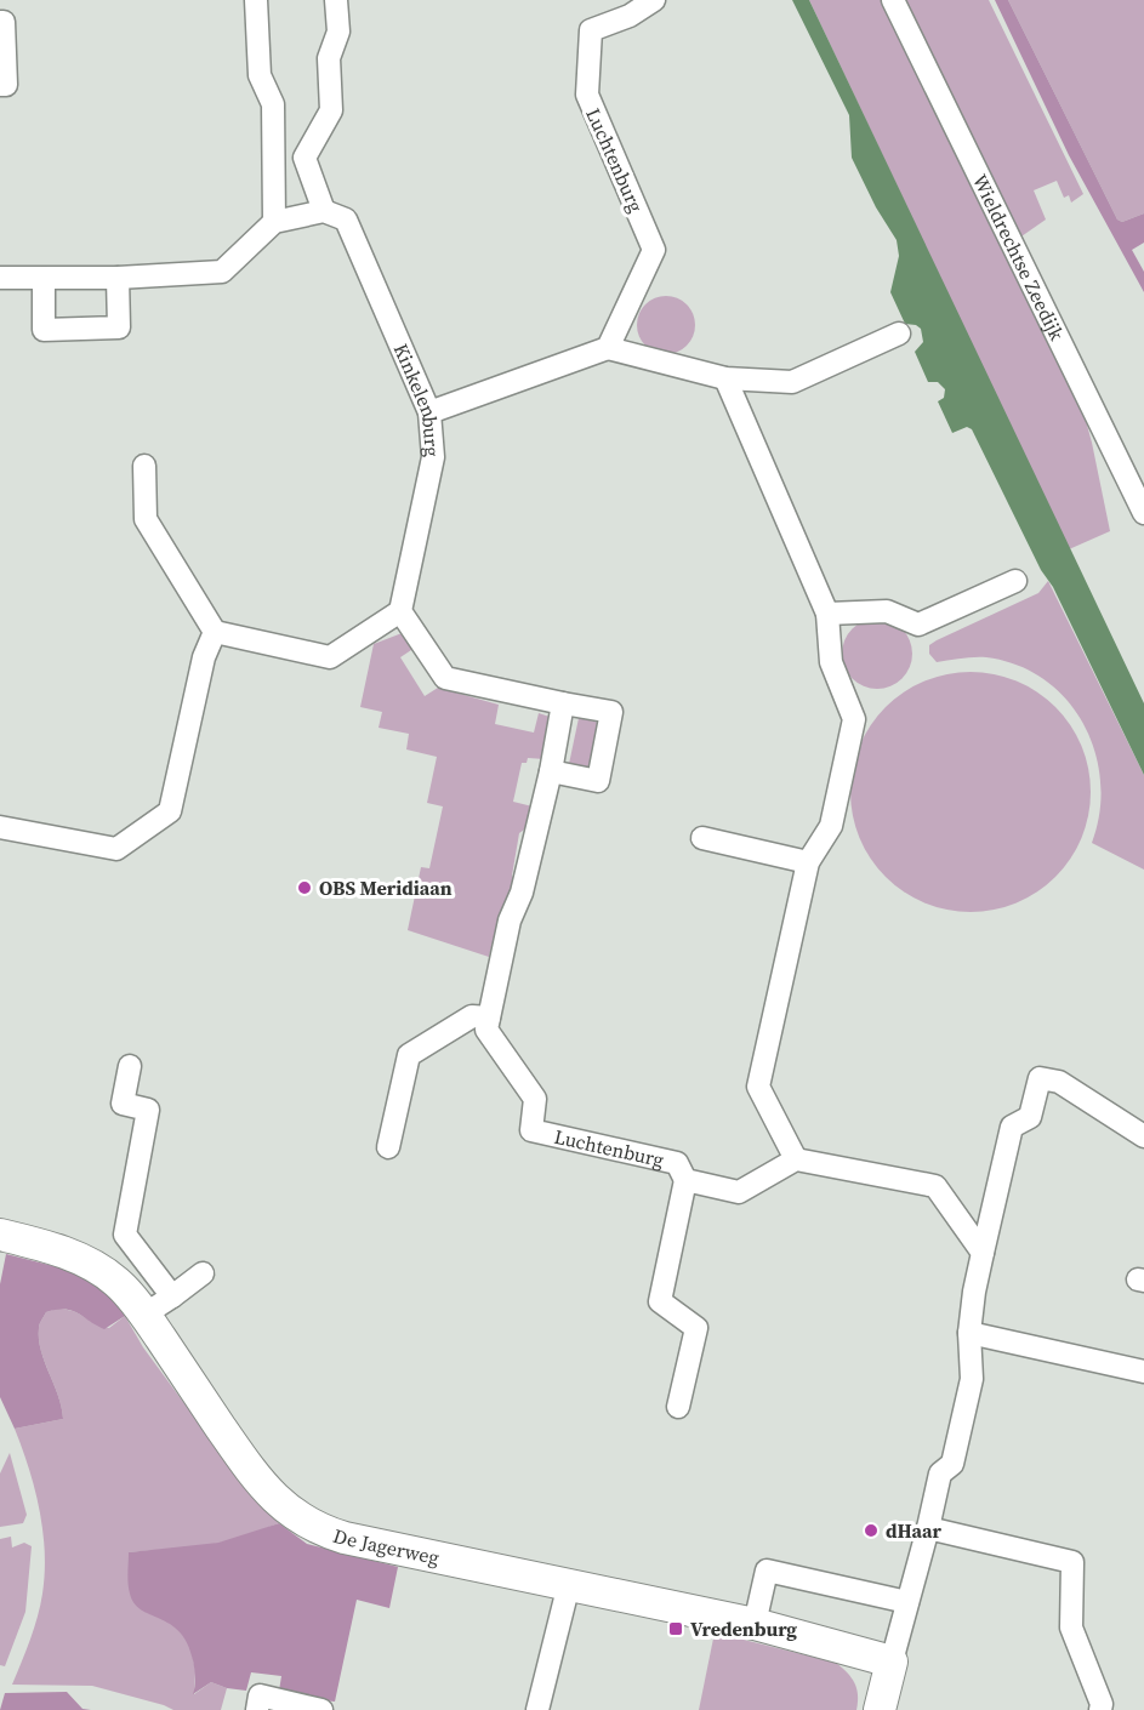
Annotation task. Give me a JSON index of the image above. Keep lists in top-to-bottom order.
{
  "streets": {
    "street": [
      "Luchtenburg",
      "Wieldrechtse Zeedijk",
      "Kinkelenburg",
      "De Jagerweg"
    ]
  },
  "places": {
    "other": ["OBS Meridiaan", "dHaar"],
    "transit": ["Vredenburg"]
  }
}
